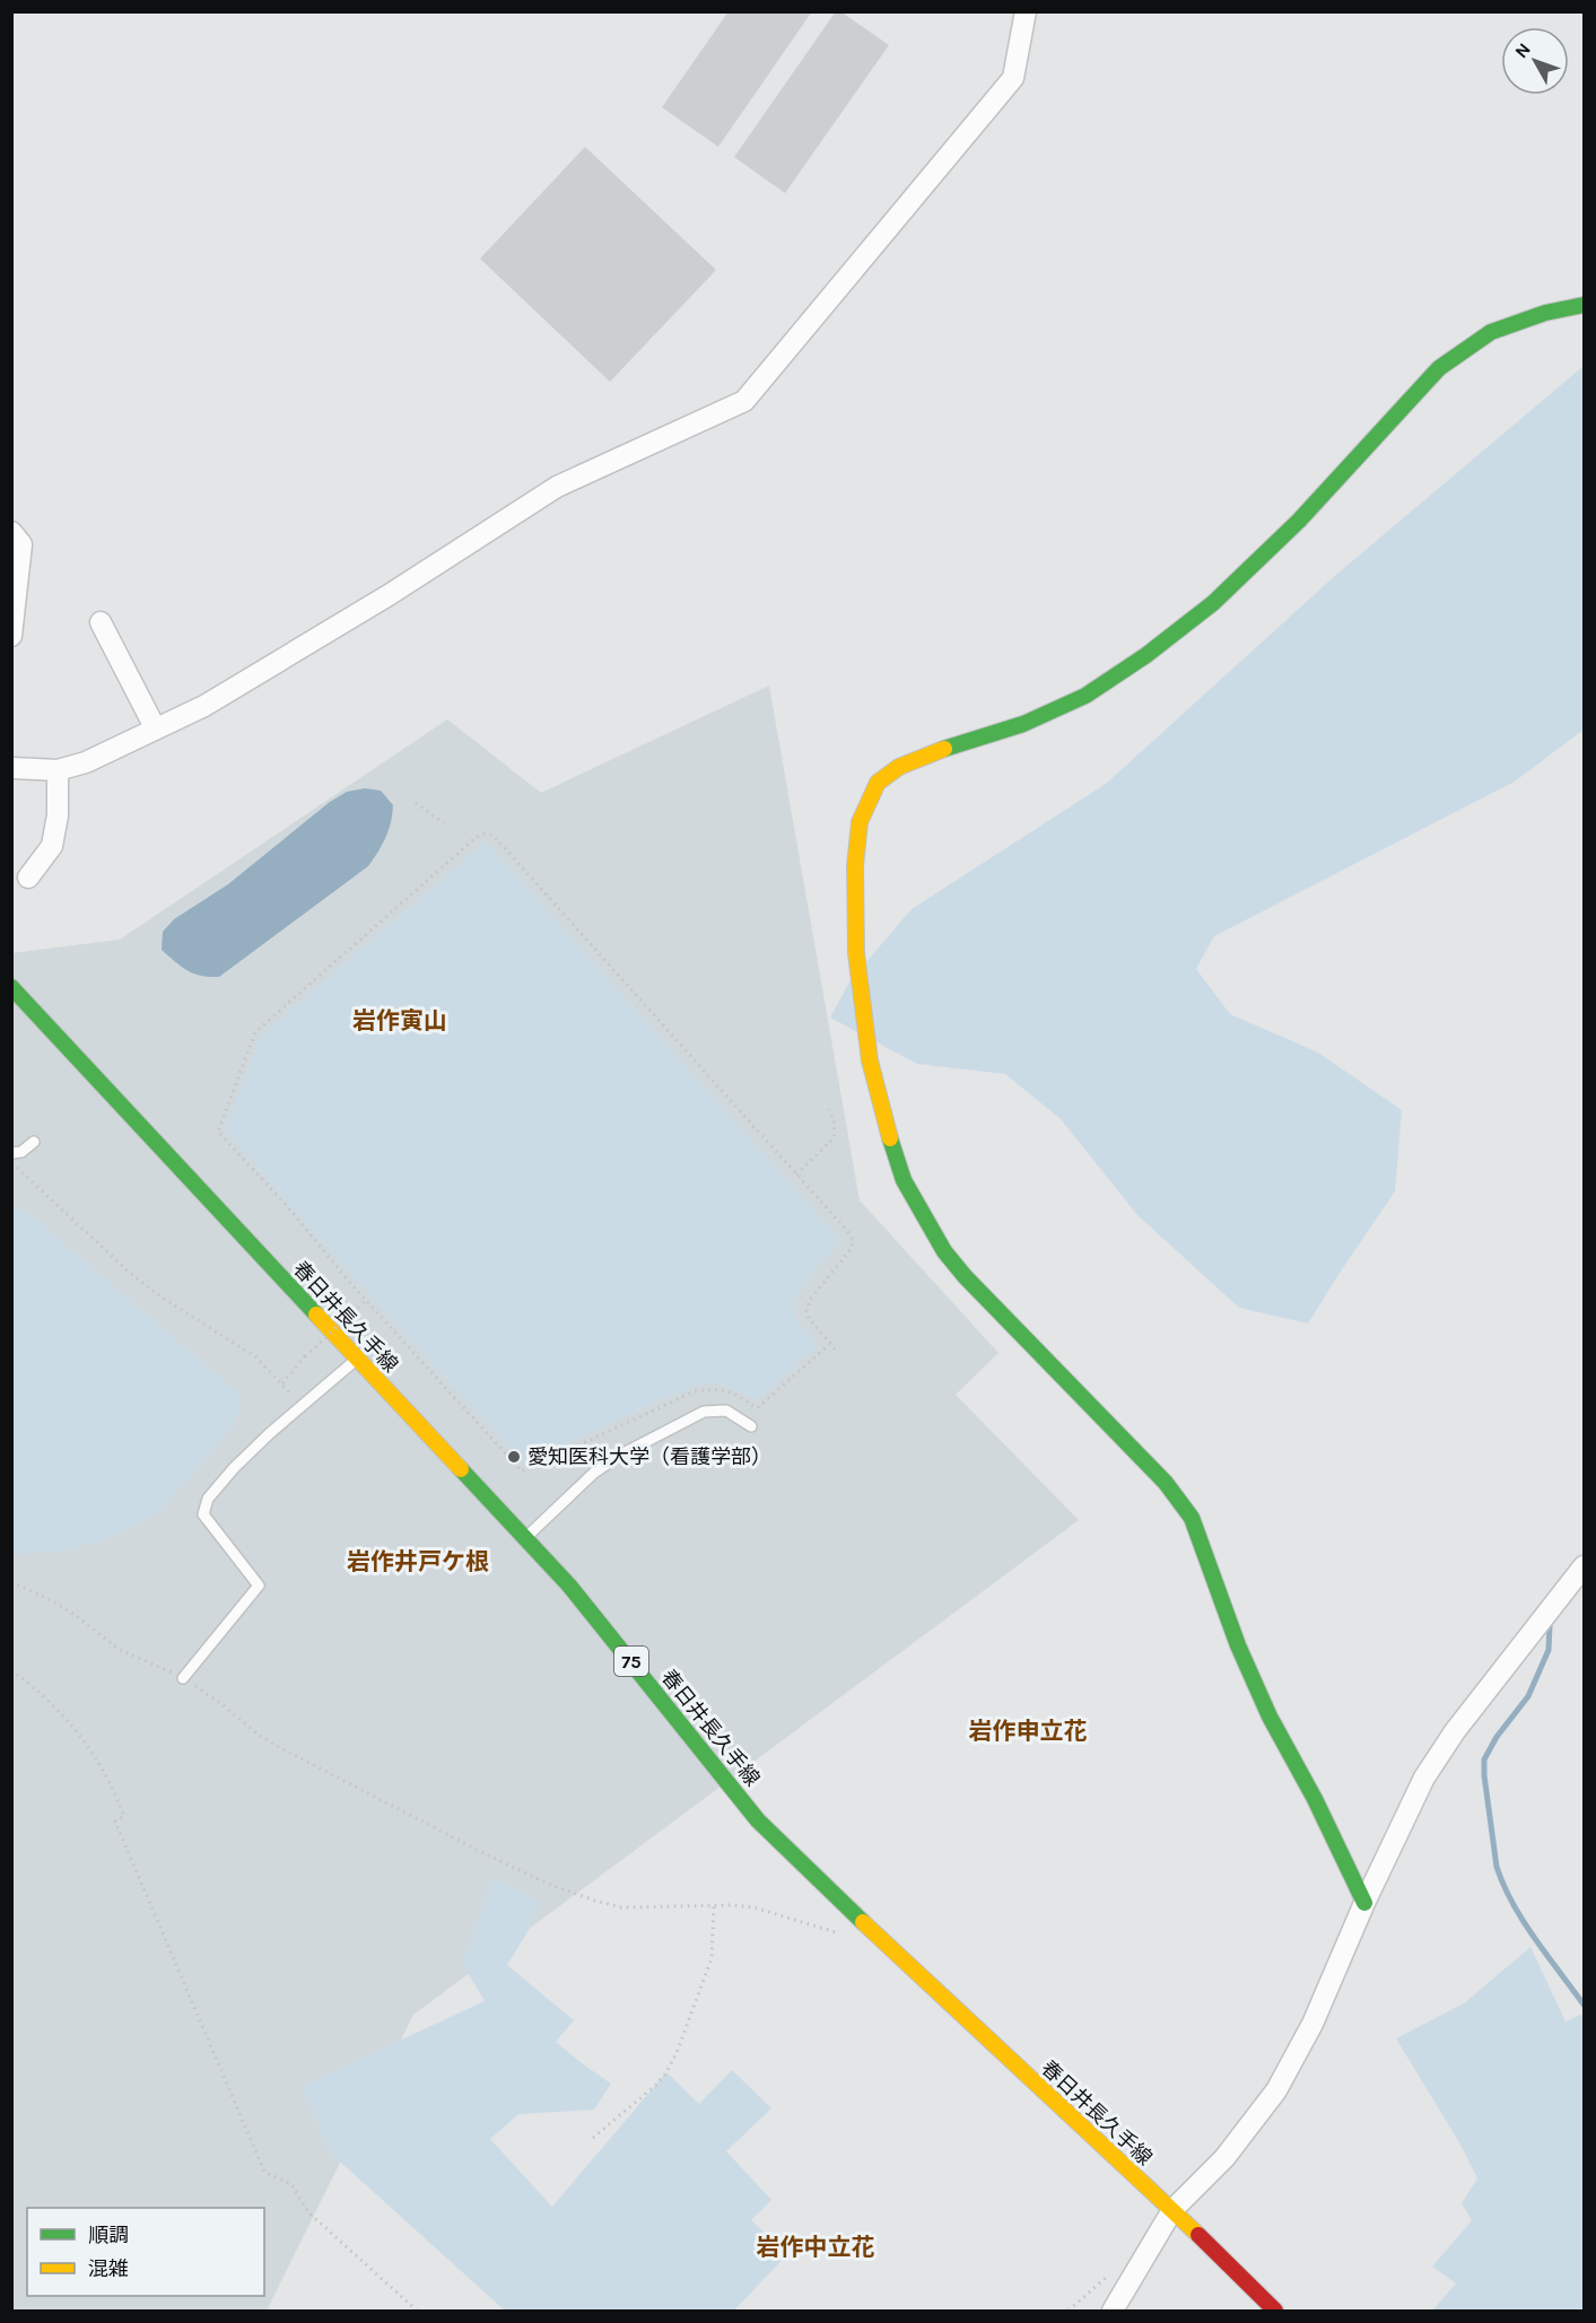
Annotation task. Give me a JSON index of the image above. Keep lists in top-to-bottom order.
{
  "streets": {
    "street": ["春日井長久手線", "75"]
  },
  "districts": [
    "岩作寅山",
    "岩作井戸ケ根",
    "岩作申立花",
    "岩作中立花"
  ],
  "places": ["愛知医科大学（看護学部）"],
  "legend": ["順調", "混雑"],
  "north": "top left"
}
